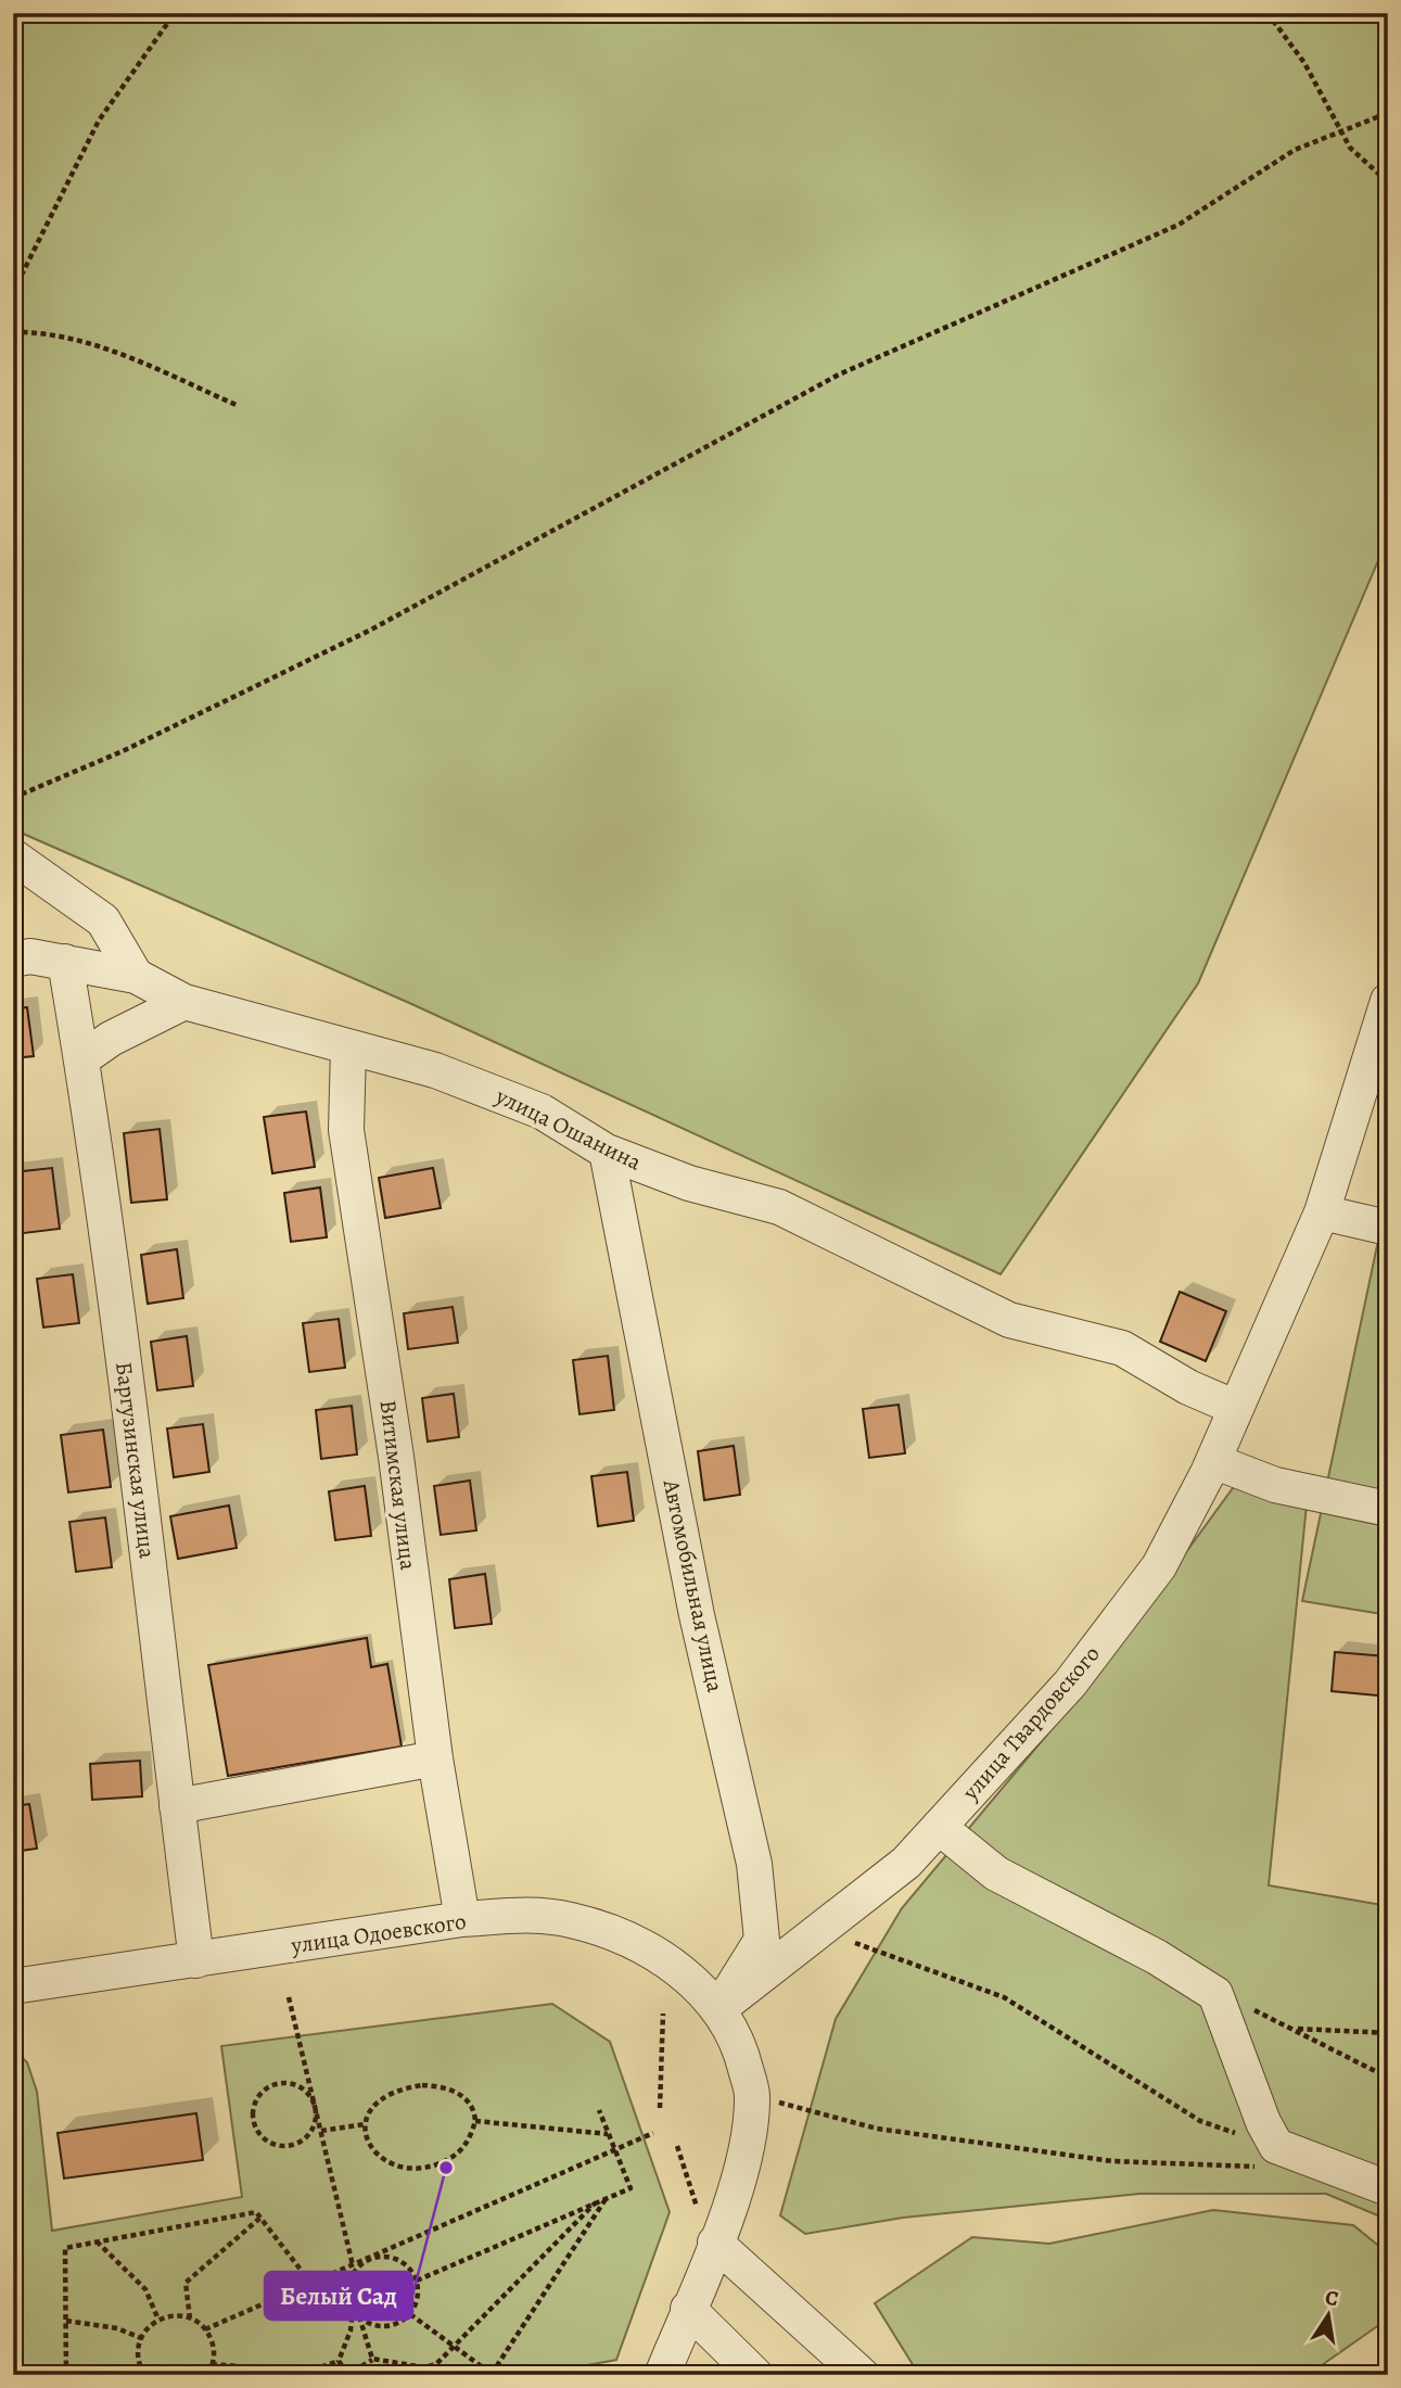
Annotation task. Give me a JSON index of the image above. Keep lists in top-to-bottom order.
{
  "streets": {
    "street": [
      "улица Ошанина",
      "Баргузинская улица",
      "Витимская улица",
      "Автомобильная улица",
      "улица Твардовского",
      "улица Одоевского"
    ]
  },
  "crossings": [
    ["улица Ошанина", "Витимская улица"],
    ["улица Ошанина", "Автомобильная улица"],
    ["улица Ошанина", "улица Твардовского"],
    ["Баргузинская улица", "улица Одоевского"],
    ["Витимская улица", "улица Одоевского"],
    ["Автомобильная улица", "улица Твардовского"],
    ["Автомобильная улица", "улица Одоевского"],
    ["улица Твардовского", "улица Одоевского"]
  ],
  "places": ["Белый Сад"],
  "north": "top"
}
